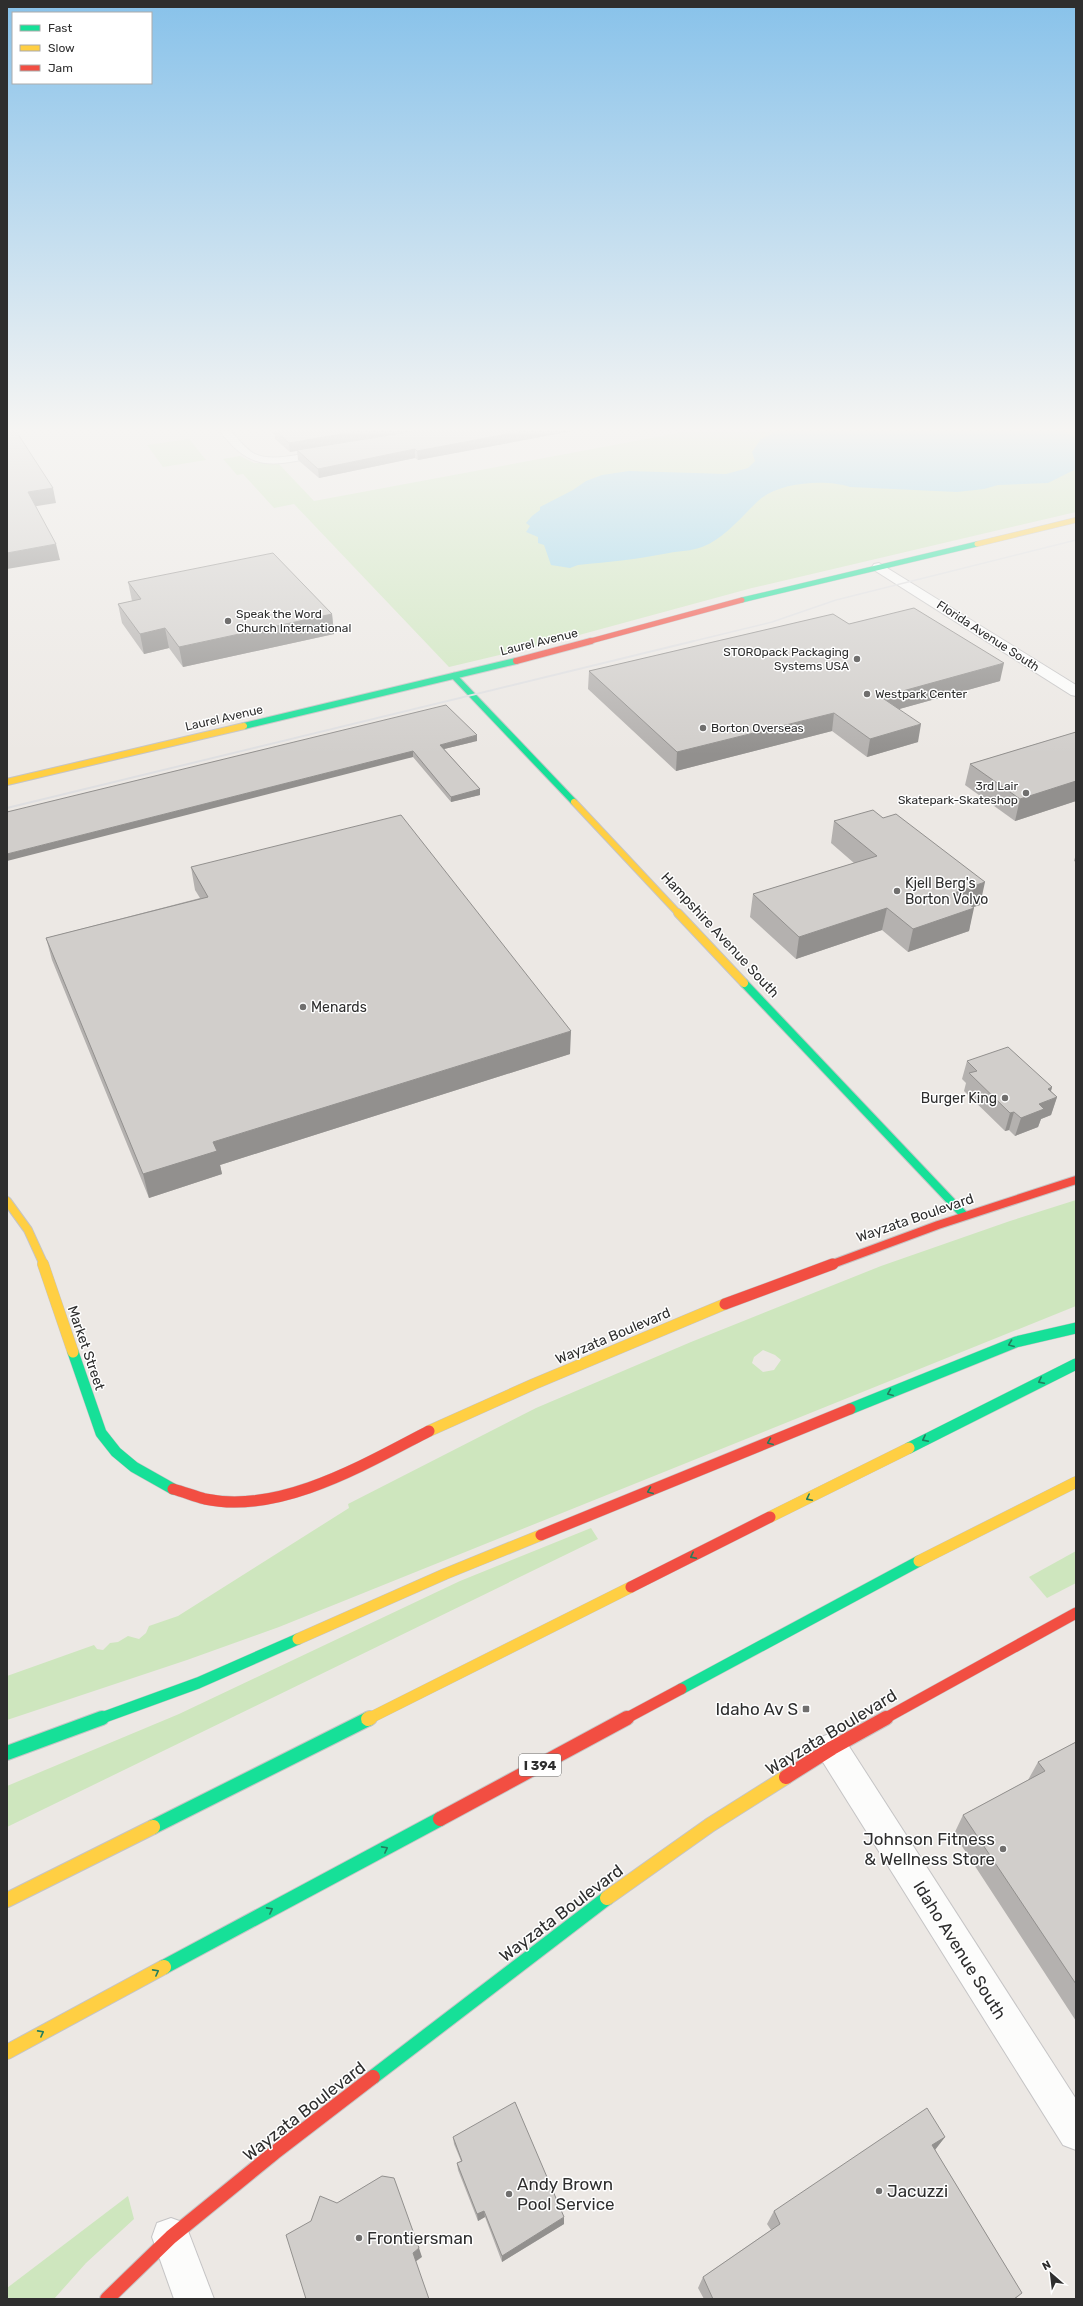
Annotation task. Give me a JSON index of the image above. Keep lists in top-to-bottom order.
{
  "streets": {
    "main road": [
      "Laurel Avenue",
      "Hampshire Avenue South",
      "Wayzata Boulevard",
      "Market Street",
      "I 394"
    ],
    "street": ["Florida Avenue South", "Idaho Avenue South"]
  },
  "crossings": [
    ["Florida Avenue South", "Laurel Avenue"],
    ["Laurel Avenue", "Hampshire Avenue South"],
    ["Hampshire Avenue South", "Wayzata Boulevard"],
    ["Wayzata Boulevard", "Market Street"],
    ["Wayzata Boulevard", "Idaho Avenue South"]
  ],
  "places": {
    "other": [
      "Speak the Word Church International",
      "STOROpack Packaging Systems USA",
      "Westpark Center",
      "Borton Overseas",
      "3rd Lair Skatepark-Skateshop",
      "Kjell Berg's Borton Volvo",
      "Menards",
      "Burger King",
      "Johnson Fitness & Wellness Store",
      "Jacuzzi",
      "Andy Brown Pool Service",
      "Frontiersman"
    ],
    "transit": ["Idaho Av S"]
  },
  "legend": ["Fast", "Slow", "Jam"],
  "north": "top left"
}
